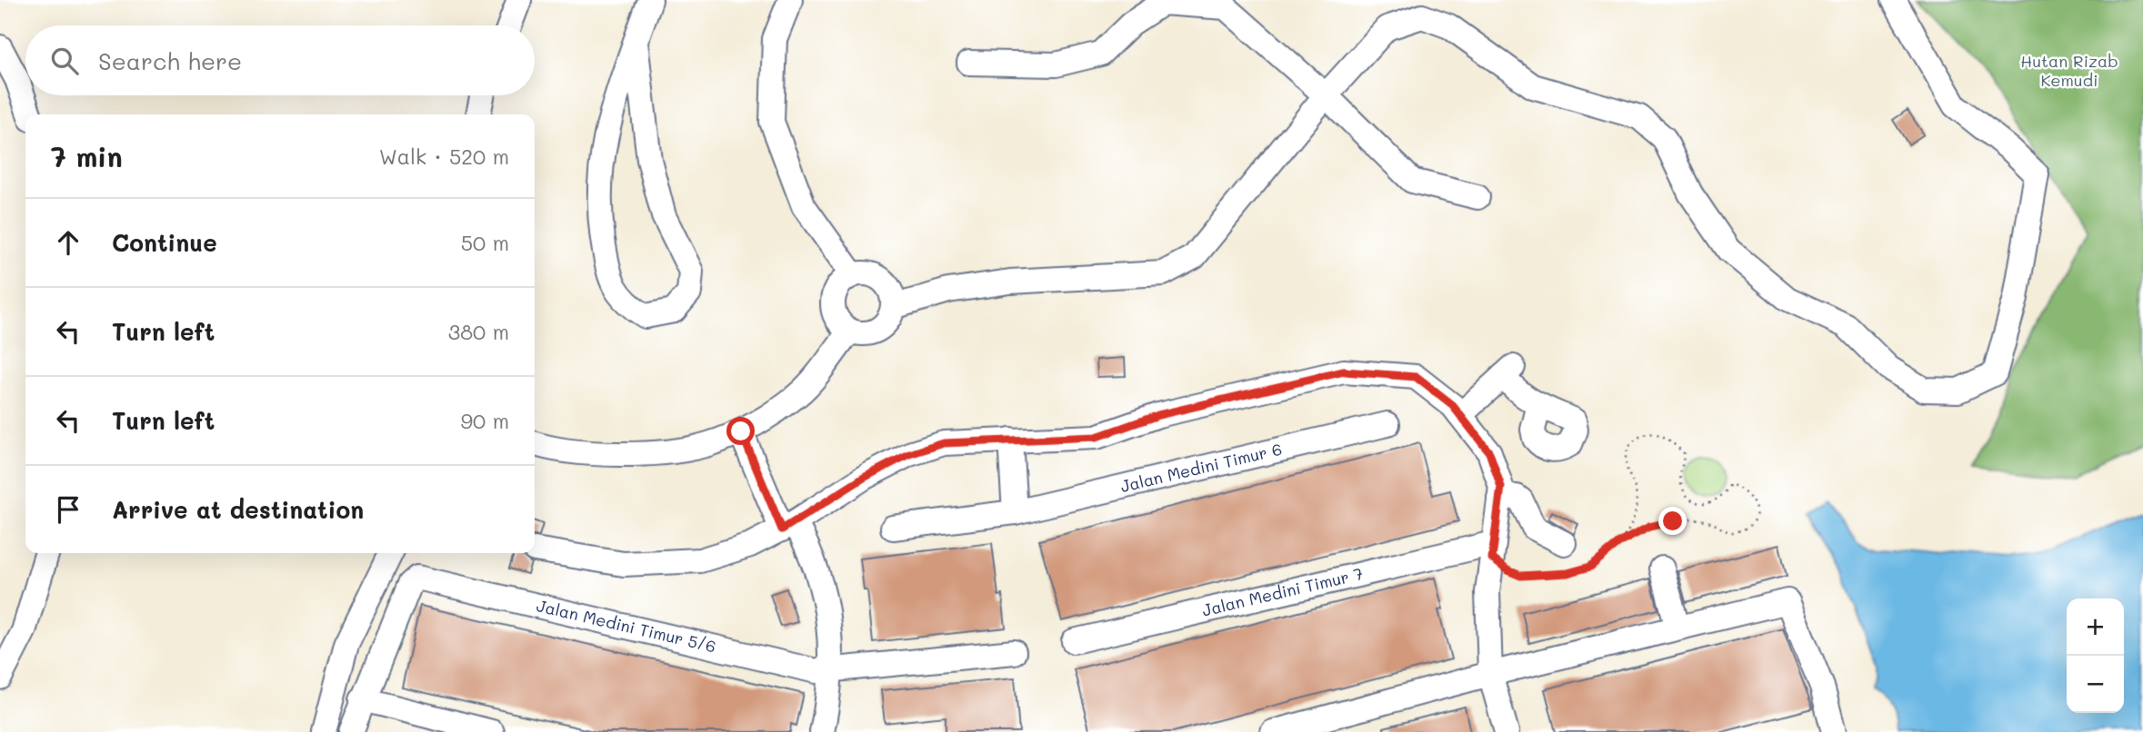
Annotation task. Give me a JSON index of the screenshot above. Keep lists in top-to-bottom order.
{
  "streets": {
    "street": ["Jalan Medini Timur 6", "Jalan Medini Timur 7", "Jalan Medini Timur 5/6"]
  },
  "parks": ["Hutan Rizab Kemudi"],
  "page": {
    "search": "Search here",
    "heading": ["7 min", "Walk · 520 m"],
    "list": [
      ["Continue", "50 m"],
      ["Turn left", "380 m"],
      ["Turn left", "90 m"],
      "Arrive at destination"
    ],
    "map_buttons": ["+", "−"]
  }
}
